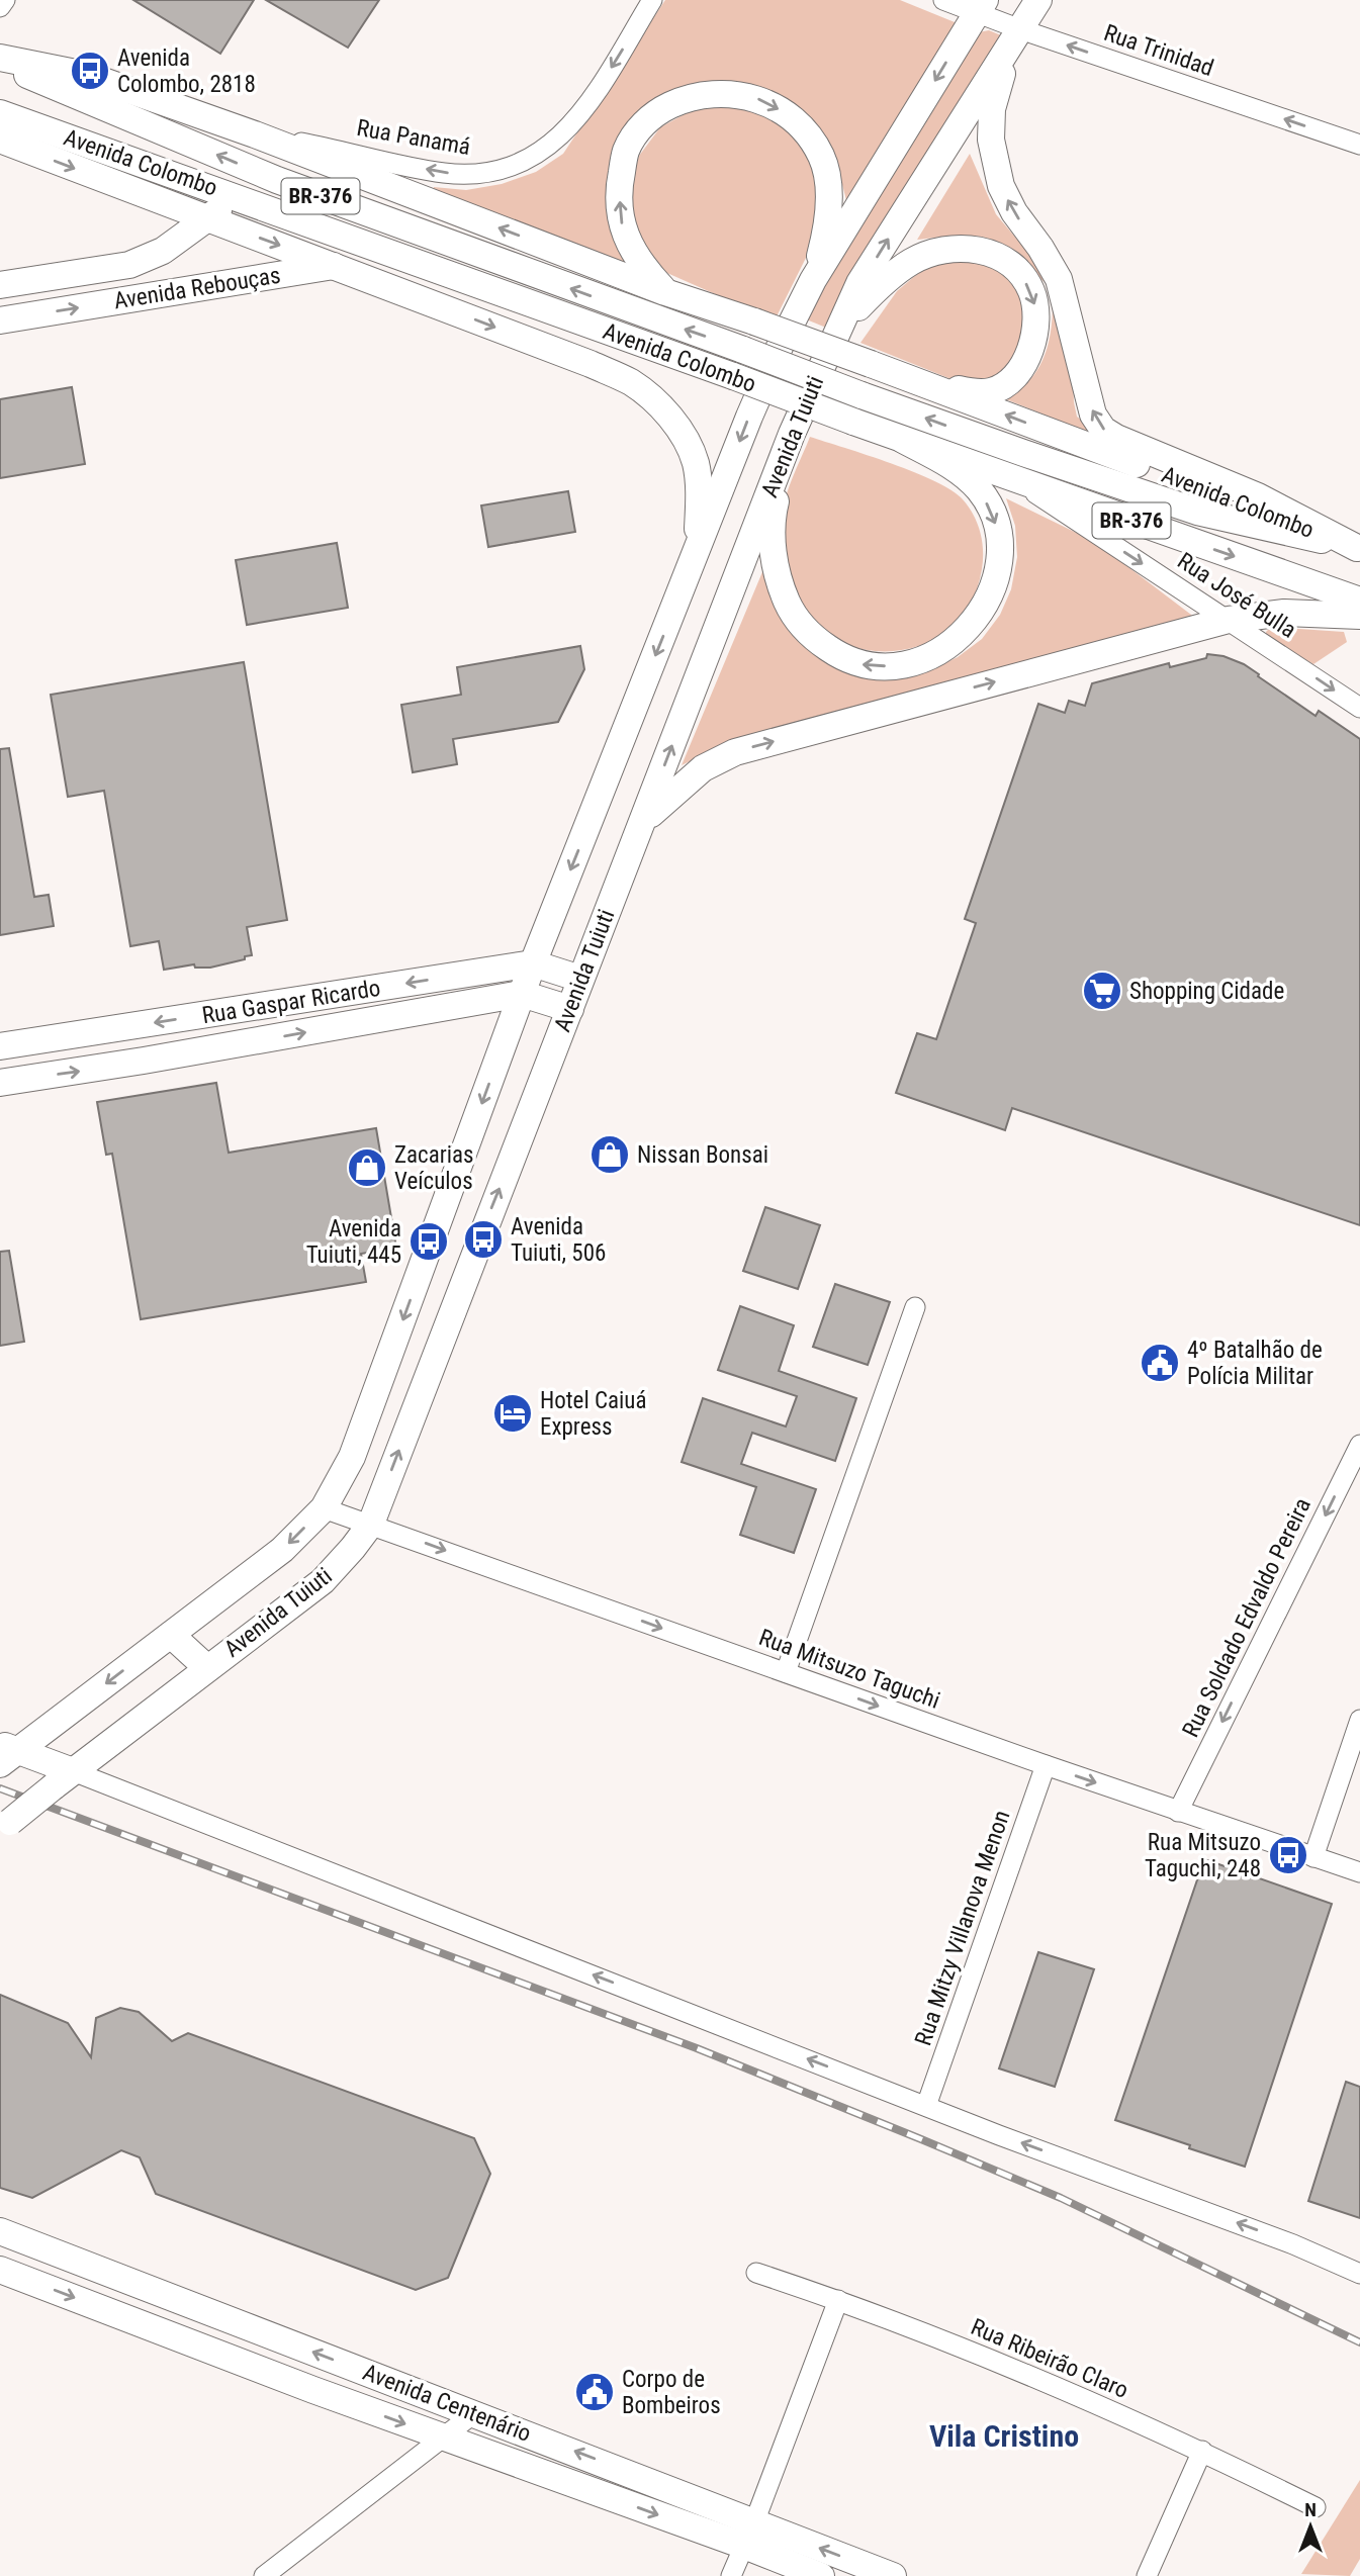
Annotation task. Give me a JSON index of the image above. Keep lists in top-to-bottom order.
{
  "streets": {
    "main road": [
      "Avenida Colombo",
      "BR-376",
      "Avenida Rebouças",
      "Avenida Tuiuti",
      "Rua Gaspar Ricardo",
      "Avenida Centenário"
    ],
    "street": [
      "Rua Trinidad",
      "Rua Panamá",
      "Rua José Bulla",
      "Rua Soldado Edvaldo Pereira",
      "Rua Mitsuzo Taguchi",
      "Rua Mitzy Villanova Menon",
      "Rua Ribeirão Claro"
    ]
  },
  "crossings": [
    ["Rua Trinidad", "Avenida Tuiuti"],
    ["Rua Panamá", "Avenida Colombo"],
    ["Avenida Colombo", "Avenida Rebouças"],
    ["Avenida Colombo", "Rua José Bulla"],
    ["Avenida Tuiuti", "Rua Gaspar Ricardo"],
    ["Avenida Tuiuti", "Rua Mitsuzo Taguchi"],
    ["Rua Soldado Edvaldo Pereira", "Rua Mitsuzo Taguchi"],
    ["Rua Mitsuzo Taguchi", "Rua Mitzy Villanova Menon"]
  ],
  "one_way": [
    "Rua Trinidad",
    "Rua Panamá",
    "Rua José Bulla",
    "Rua Mitsuzo Taguchi"
  ],
  "districts": ["Vila Cristino"],
  "places": {
    "bus stop": [
      "Avenida Colombo, 2818",
      "Avenida Tuiuti, 506",
      "Avenida Tuiuti, 445",
      "Rua Mitsuzo Taguchi, 248"
    ],
    "supermarket": ["Shopping Cidade"],
    "shop": ["Nissan Bonsai", "Zacarias Veículos"],
    "public building": ["4º Batalhão de Polícia Militar", "Corpo de Bombeiros"],
    "hotel": ["Hotel Caiuá Express"]
  },
  "north": "top"
}
